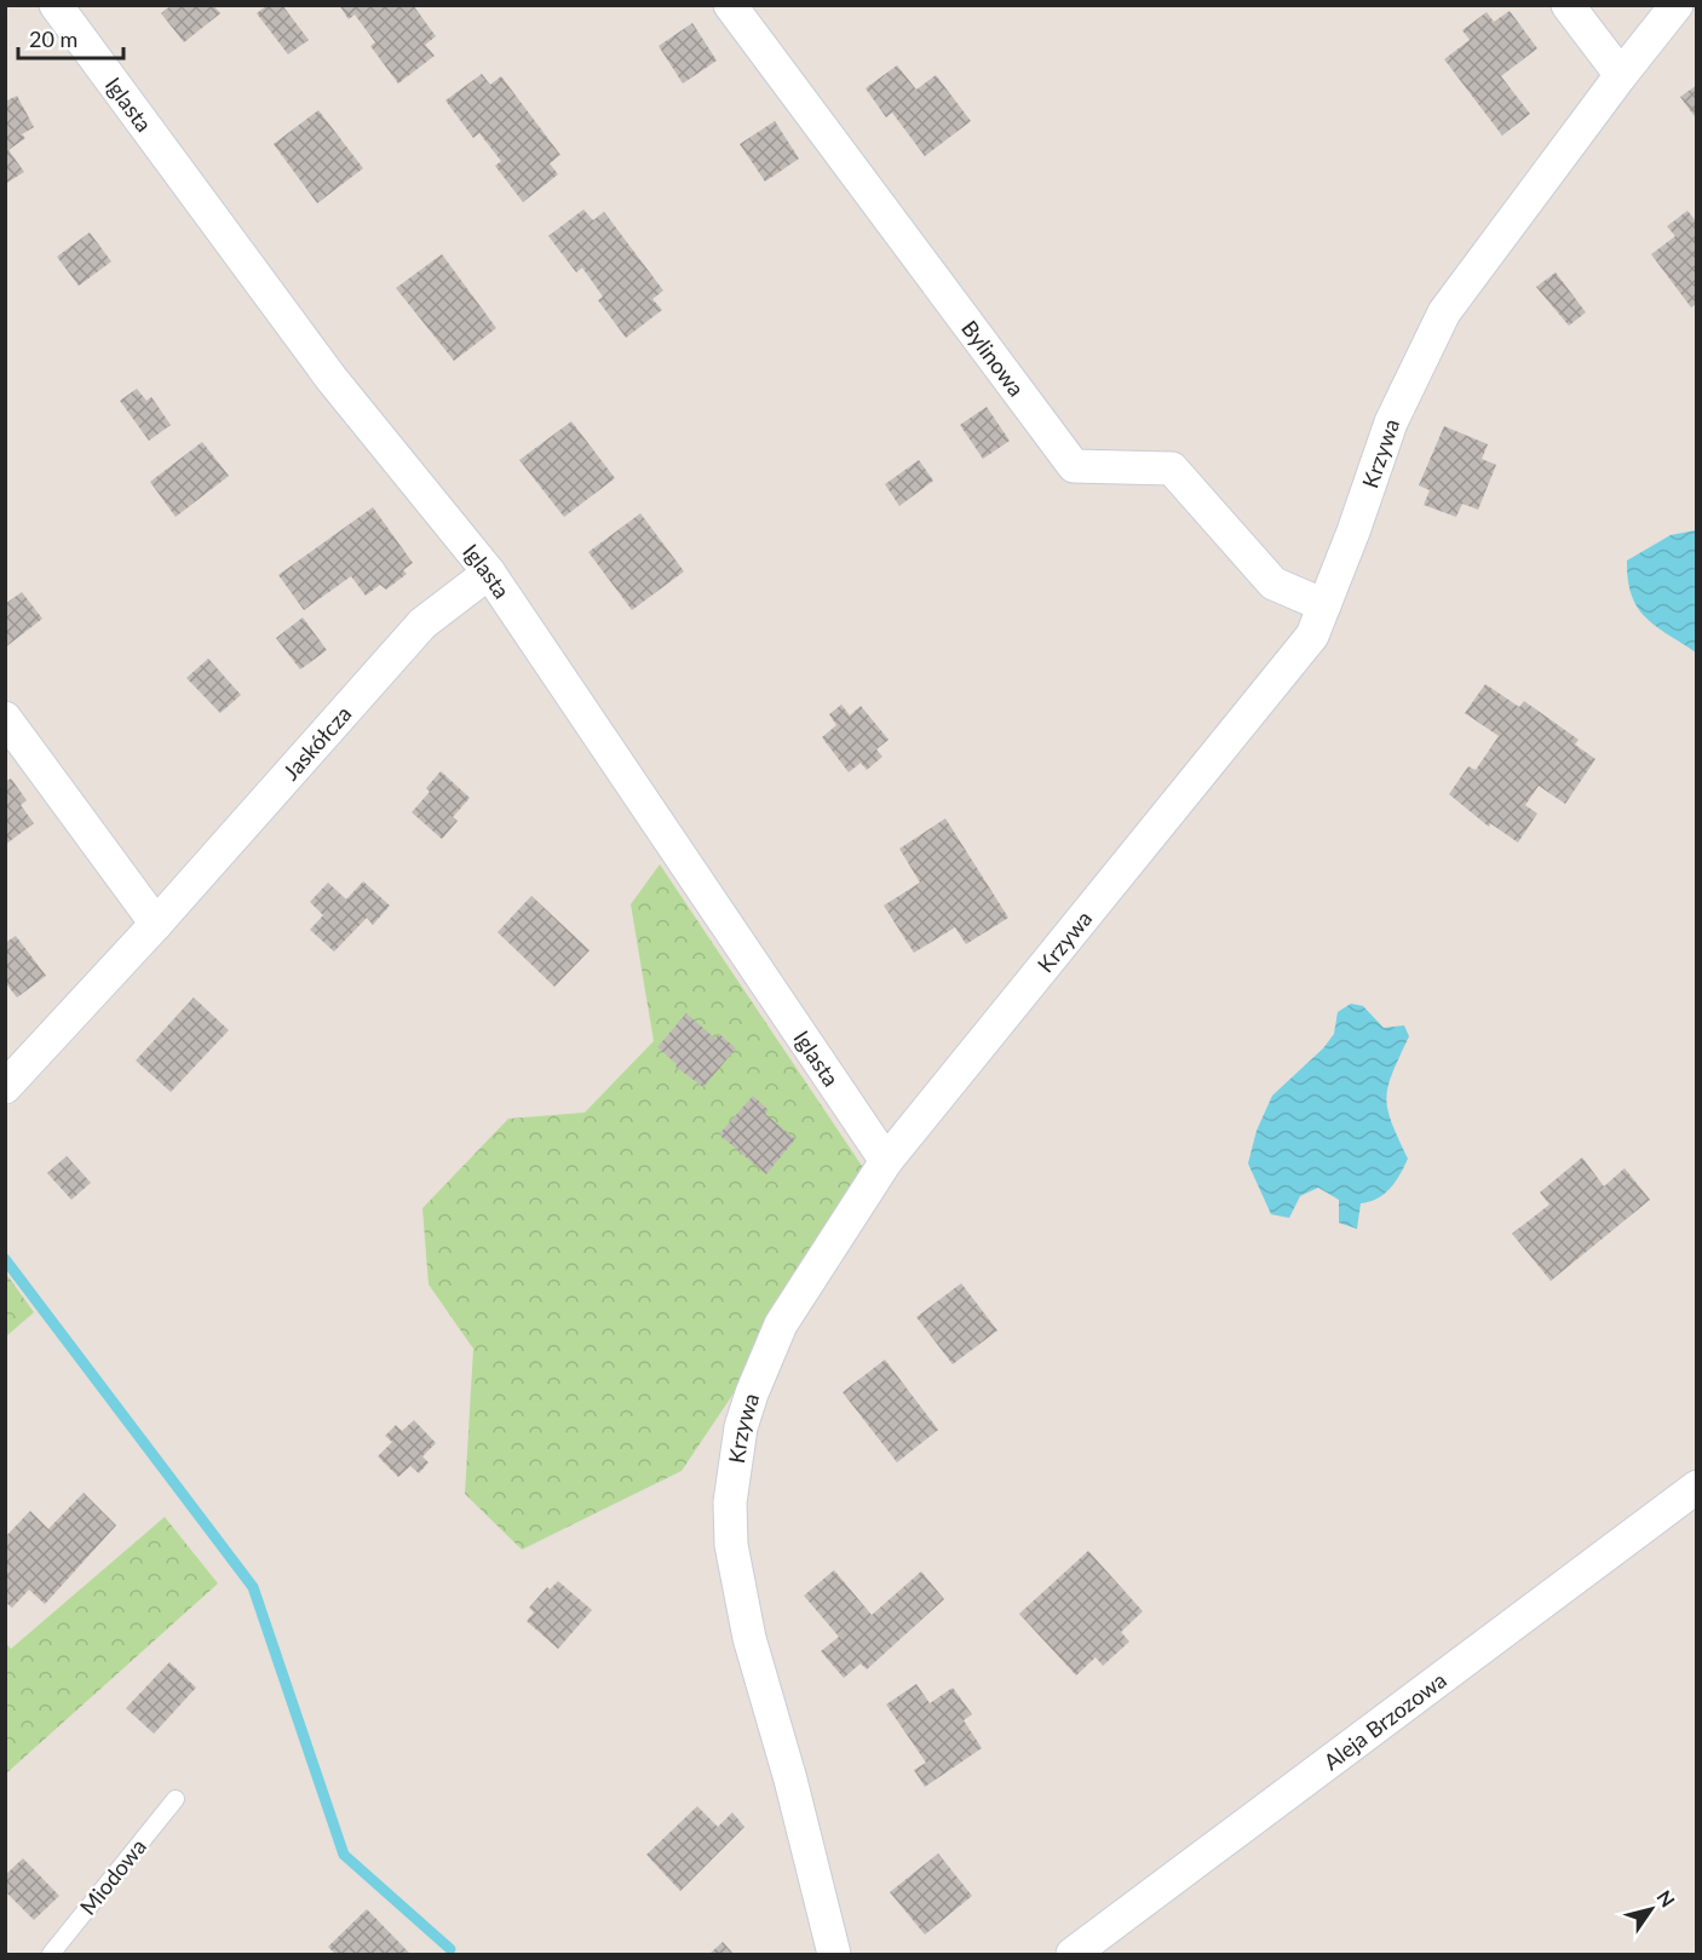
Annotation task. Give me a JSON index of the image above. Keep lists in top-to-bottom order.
{
  "streets": {
    "street": [
      "Iglasta",
      "Bylinowa",
      "Krzywa",
      "Jaskółcza",
      "Aleja Brzozowa"
    ],
    "lane": ["Miodowa"]
  },
  "crossings": [
    ["Iglasta", "Krzywa"],
    ["Iglasta", "Jaskółcza"],
    ["Bylinowa", "Krzywa"]
  ],
  "scale_bar": "20 m",
  "north": "top right"
}
